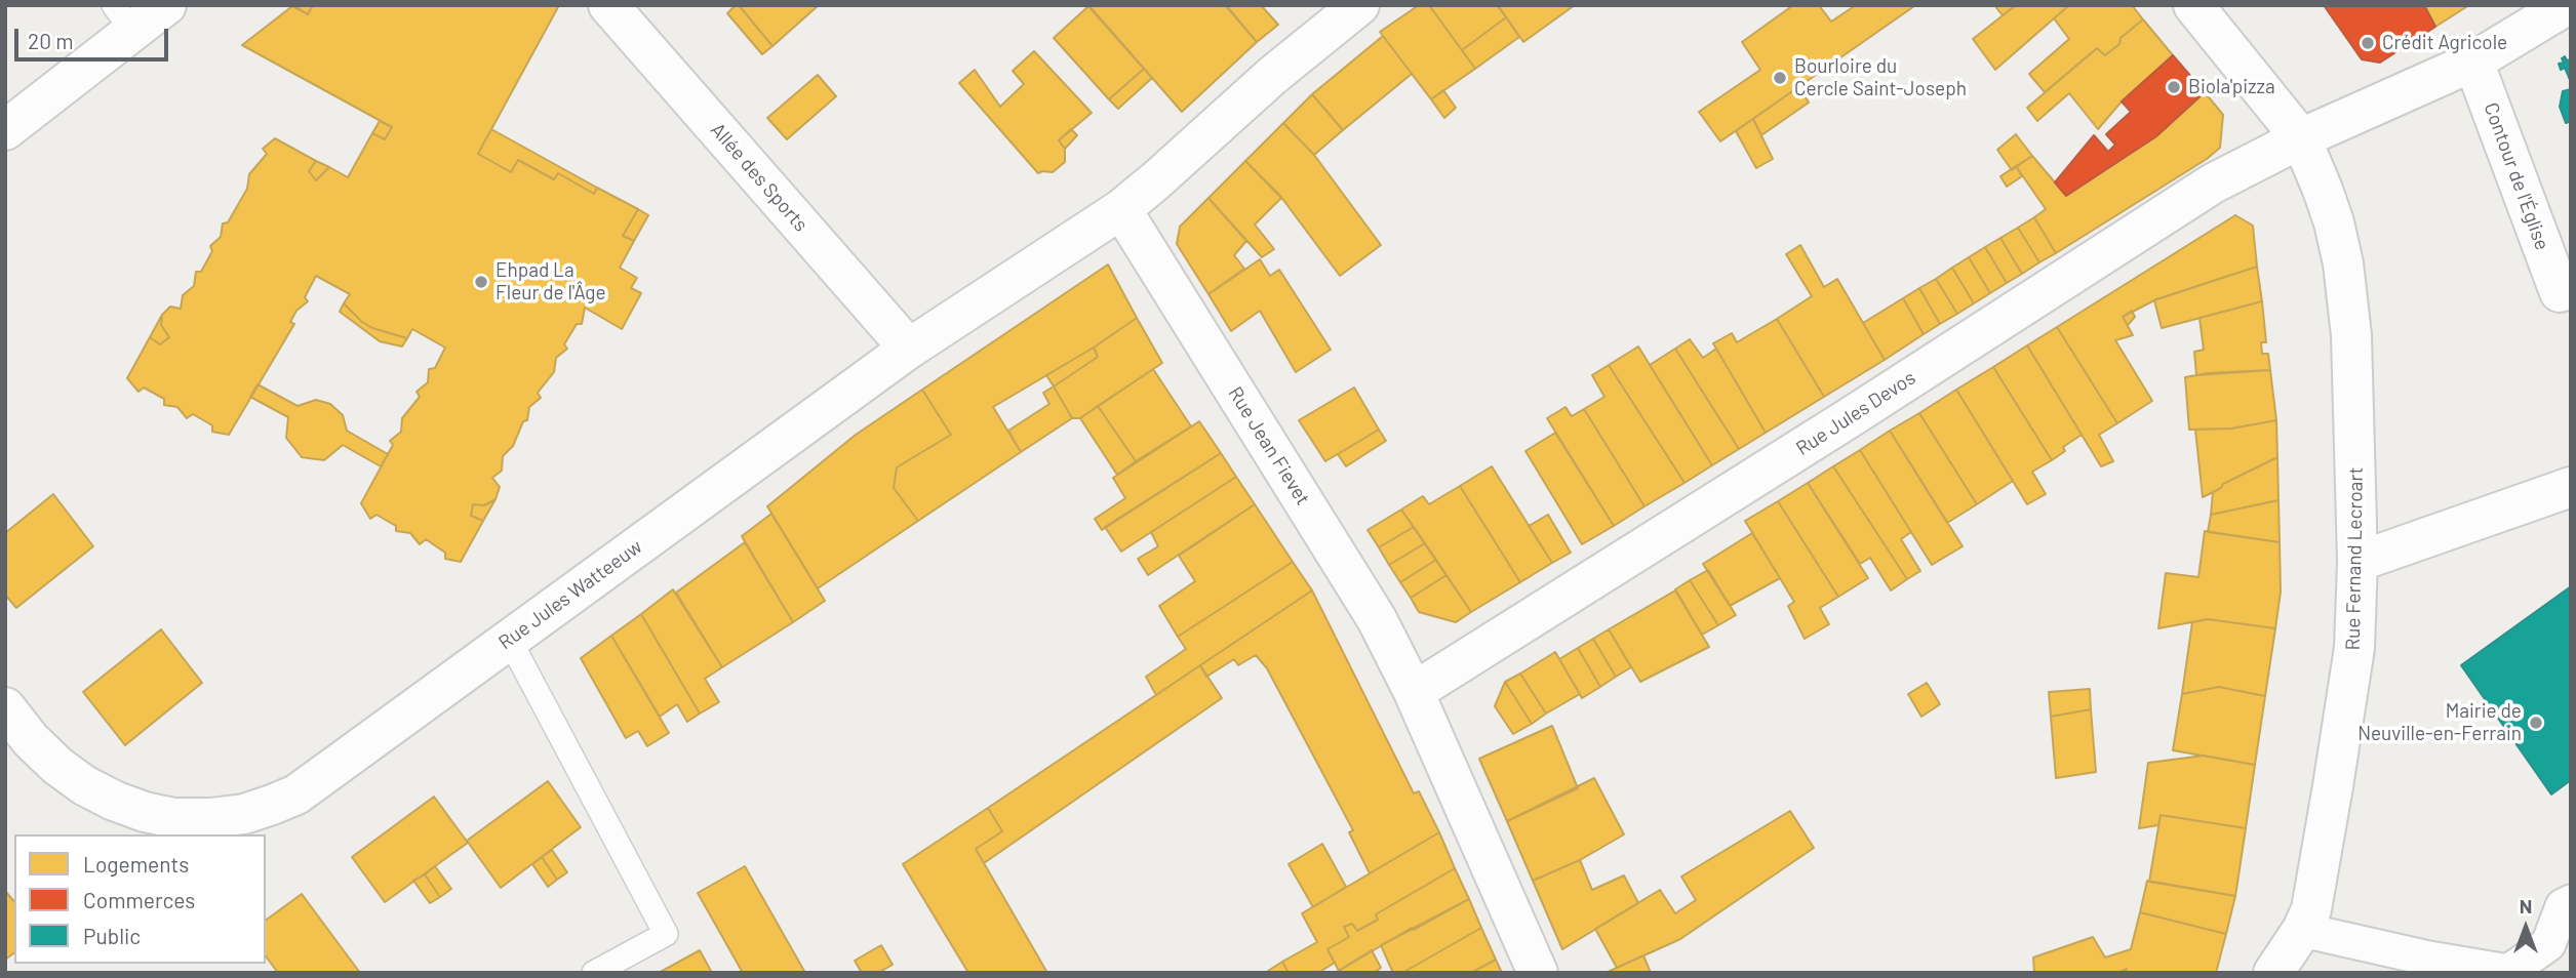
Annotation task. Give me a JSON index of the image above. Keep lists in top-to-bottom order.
{
  "streets": {
    "street": [
      "Contour de l'Église",
      "Allée des Sports",
      "Rue Jules Devos",
      "Rue Jean Fievet",
      "Rue Fernand Lecroart",
      "Rue Jules Watteeuw"
    ]
  },
  "crossings": [
    ["Allée des Sports", "Rue Jules Watteeuw"],
    ["Rue Jules Devos", "Rue Jean Fievet"],
    ["Rue Jules Devos", "Rue Fernand Lecroart"],
    ["Rue Jean Fievet", "Rue Jules Watteeuw"]
  ],
  "places": [
    "Crédit Agricole",
    "Bourloire du Cercle Saint-Joseph",
    "Biola'pizza",
    "Ehpad La Fleur de l'Âge",
    "Mairie de Neuville-en-Ferrain"
  ],
  "legend": ["Logements", "Commerces", "Public"],
  "scale_bar": "20 m",
  "north": "top"
}
